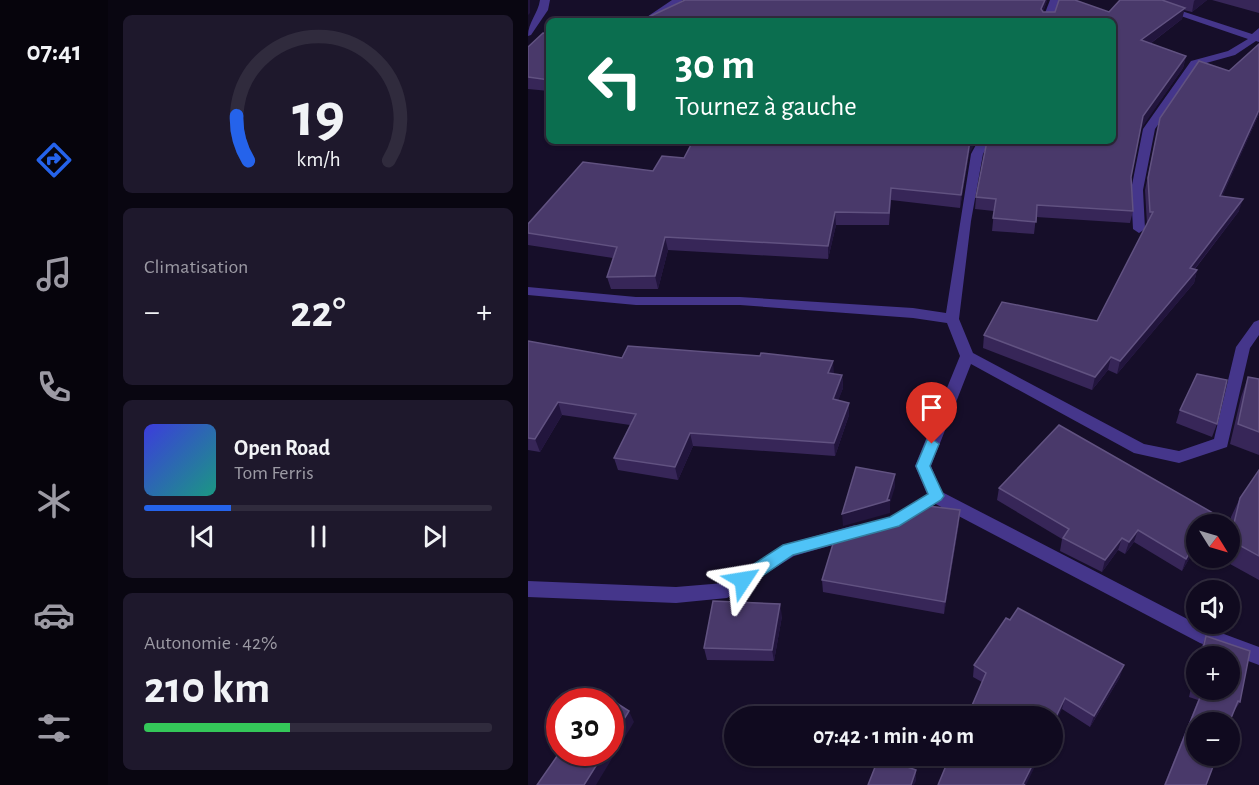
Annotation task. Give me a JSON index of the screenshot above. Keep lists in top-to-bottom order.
{
  "north": "bottom right",
  "page": {
    "tabs": "07:41",
    "turn": ["30 m", "Tournez à gauche"],
    "tile": [
      "Climatisation",
      ["Autonomie · 42%", "210 km"]
    ],
    "heat": ["−", "22°", "+"],
    "song": ["Open Road", "Tom Ferris"],
    "map_buttons": ["+", "−"],
    "limit": "30",
    "trip": "07:42 · 1 min · 40 m",
    "gauge": ["19", "km/h"]
  }
}
